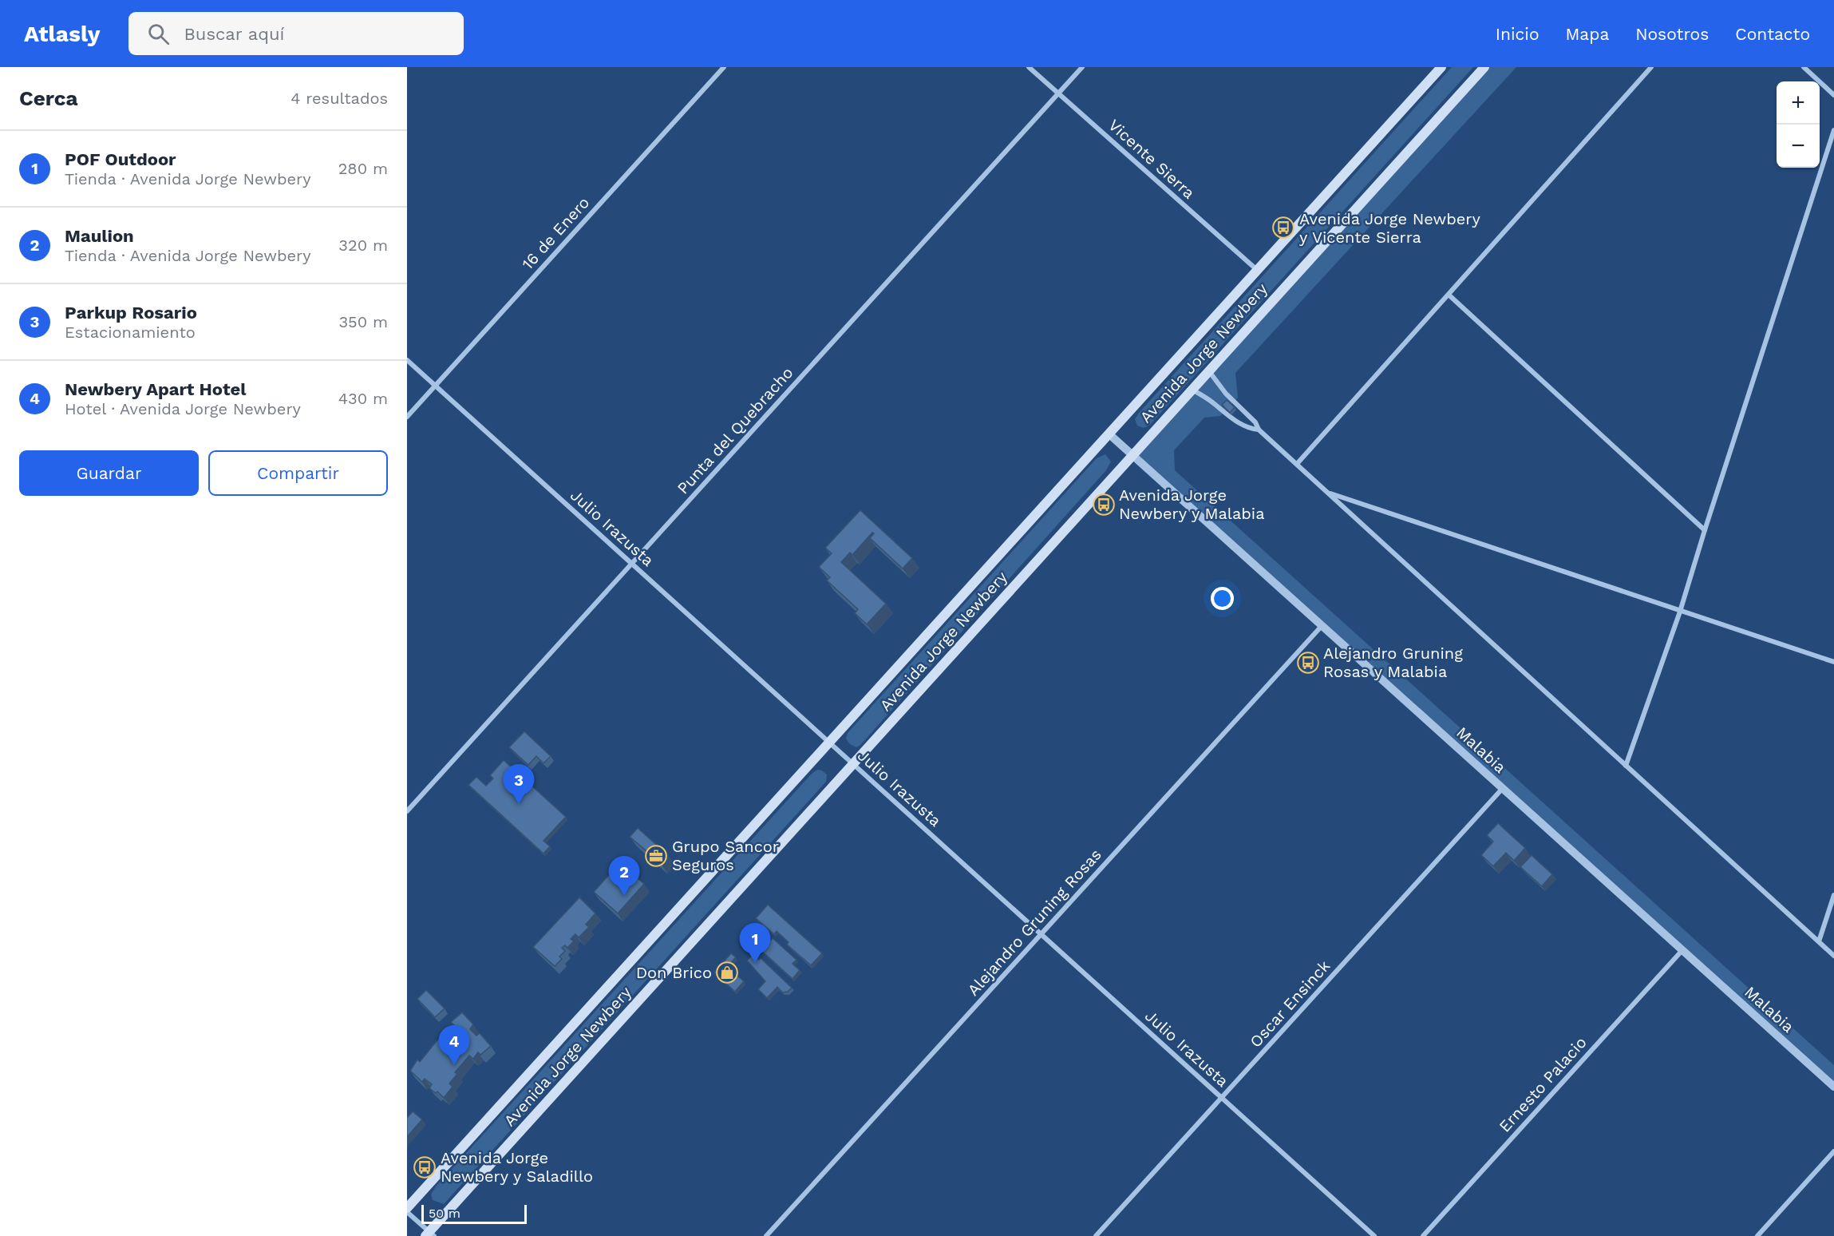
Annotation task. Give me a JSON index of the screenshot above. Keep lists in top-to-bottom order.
{
  "streets": {
    "main road": ["Avenida Jorge Newbery"],
    "street": [
      "Vicente Sierra",
      "16 de Enero",
      "Punta del Quebracho",
      "Julio Irazusta",
      "Malabia",
      "Alejandro Gruning Rosas",
      "Oscar Ensinck",
      "Ernesto Palacio"
    ]
  },
  "crossings": [
    ["Vicente Sierra", "Avenida Jorge Newbery"],
    ["Vicente Sierra", "Punta del Quebracho"],
    ["16 de Enero", "Julio Irazusta"],
    ["Avenida Jorge Newbery", "Julio Irazusta"],
    ["Avenida Jorge Newbery", "Malabia"],
    ["Punta del Quebracho", "Julio Irazusta"],
    ["Julio Irazusta", "Alejandro Gruning Rosas"],
    ["Julio Irazusta", "Oscar Ensinck"],
    ["Malabia", "Alejandro Gruning Rosas"],
    ["Malabia", "Oscar Ensinck"],
    ["Malabia", "Ernesto Palacio"]
  ],
  "places": {
    "bus stop": [
      "Avenida Jorge Newbery y Vicente Sierra",
      "Avenida Jorge Newbery y Malabia",
      "Alejandro Gruning Rosas y Malabia",
      "Avenida Jorge Newbery y Saladillo"
    ],
    "office": ["Grupo Sancor Seguros"],
    "shop": ["Don Brico"]
  },
  "scale_bar": "50 m",
  "page": {
    "header": "Atlasly",
    "search": "Buscar aquí",
    "nav": [
      "Inicio",
      "Mapa",
      "Nosotros",
      "Contacto"
    ],
    "heading": ["Cerca", "4 resultados"],
    "map_buttons": ["+", "−"],
    "list": [
      {
        "mark": "1",
        "name": "POF Outdoor",
        "note": "Tienda · Avenida Jorge Newbery",
        "value": "280 m"
      },
      {
        "mark": "2",
        "name": "Maulion",
        "note": "Tienda · Avenida Jorge Newbery",
        "value": "320 m"
      },
      {
        "mark": "3",
        "name": "Parkup Rosario",
        "note": "Estacionamiento",
        "value": "350 m"
      },
      {
        "mark": "4",
        "name": "Newbery Apart Hotel",
        "note": "Hotel · Avenida Jorge Newbery",
        "value": "430 m"
      }
    ],
    "buttons": ["Guardar", "Compartir"],
    "pins": [
      "3",
      "2",
      "1",
      "4"
    ],
    "scale": "50 m"
  }
}
